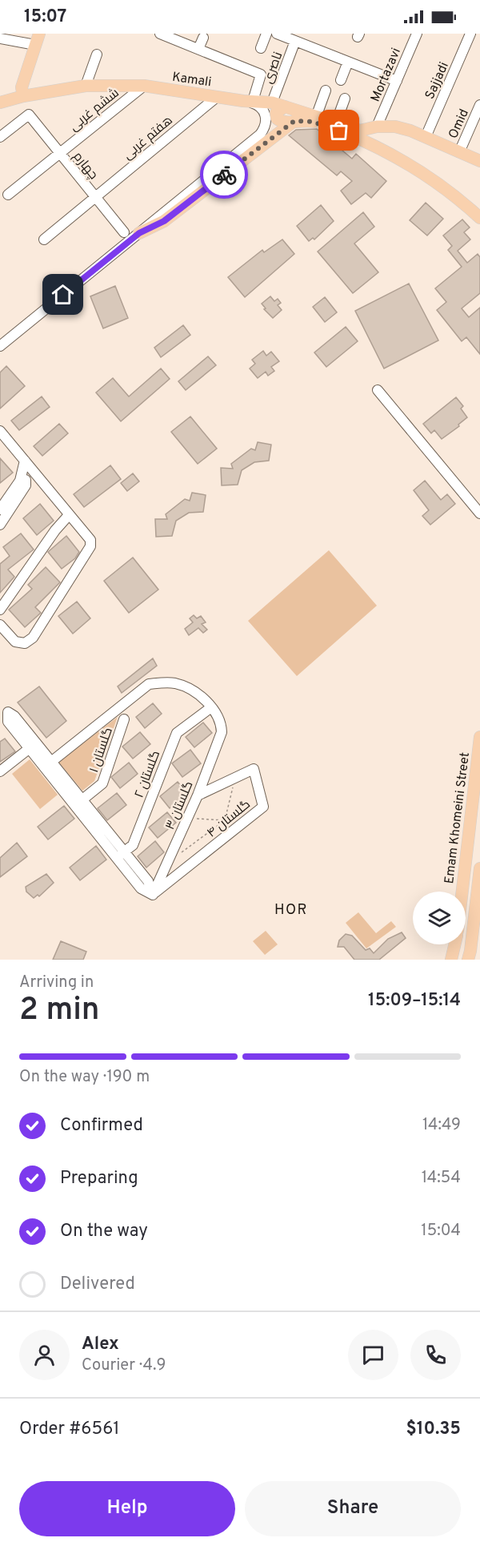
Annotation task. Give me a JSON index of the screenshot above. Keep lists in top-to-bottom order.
{
  "streets": {
    "main road": ["Kamali", "Emam Khomeini Street"],
    "street": [
      "ناصری",
      "Mortazavi",
      "Sajjadi",
      "ششم غربی",
      "Omid",
      "هفتم غربی",
      "چهارم",
      "گلستان ۱",
      "گلستان ۲",
      "گلستان ۳",
      "گلستان ۴"
    ]
  },
  "crossings": [
    ["ناصری", "Kamali"],
    ["Mortazavi", "Kamali"],
    ["Kamali", "Sajjadi"],
    ["Kamali", "ششم غربی"],
    ["Kamali", "Omid"],
    ["Kamali", "هفتم غربی"],
    ["ششم غربی", "چهارم"],
    ["هفتم غربی", "چهارم"],
    ["گلستان ۲", "گلستان ۳"],
    ["گلستان ۳", "گلستان ۴"]
  ],
  "districts": ["HOR"],
  "page": {
    "status": "15:07",
    "heading": ["2 min", "Arriving in", "15:09–15:14"],
    "panel": [
      "Alex",
      "Courier · 4.9",
      "Order #6561",
      "$10.35"
    ],
    "bar": "On the way · 190 m",
    "list": [
      ["Confirmed", "14:49"],
      ["Preparing", "14:54"],
      ["On the way", "15:04"],
      "Delivered"
    ],
    "buttons": ["Help", "Share"]
  }
}
